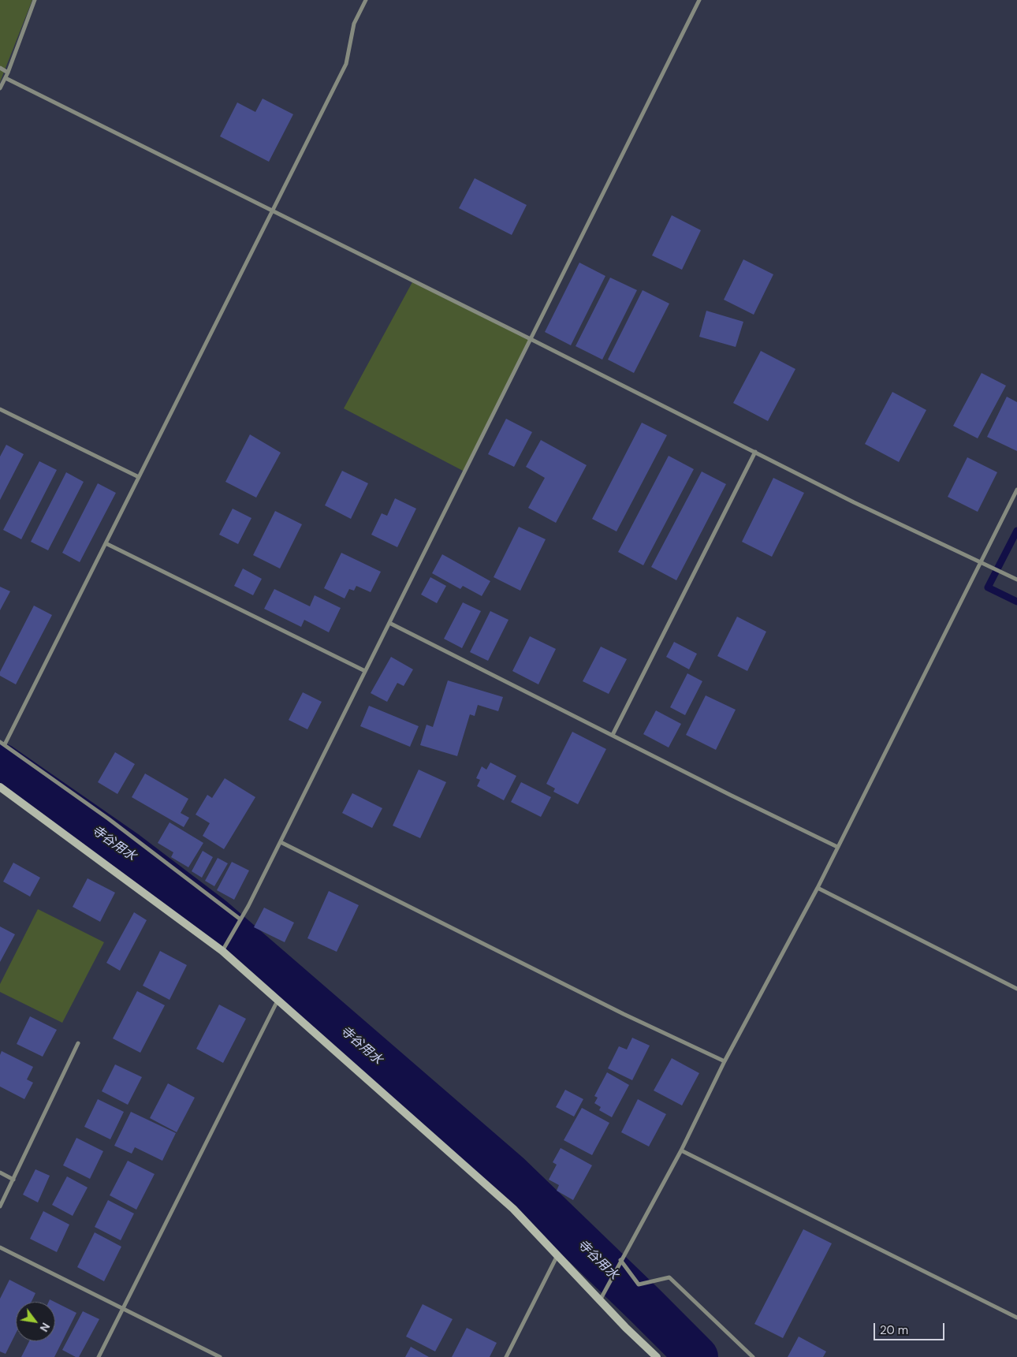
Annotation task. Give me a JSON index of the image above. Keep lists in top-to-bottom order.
{
  "water": ["寺谷用水"],
  "scale_bar": "20 m",
  "north": "bottom right"
}
